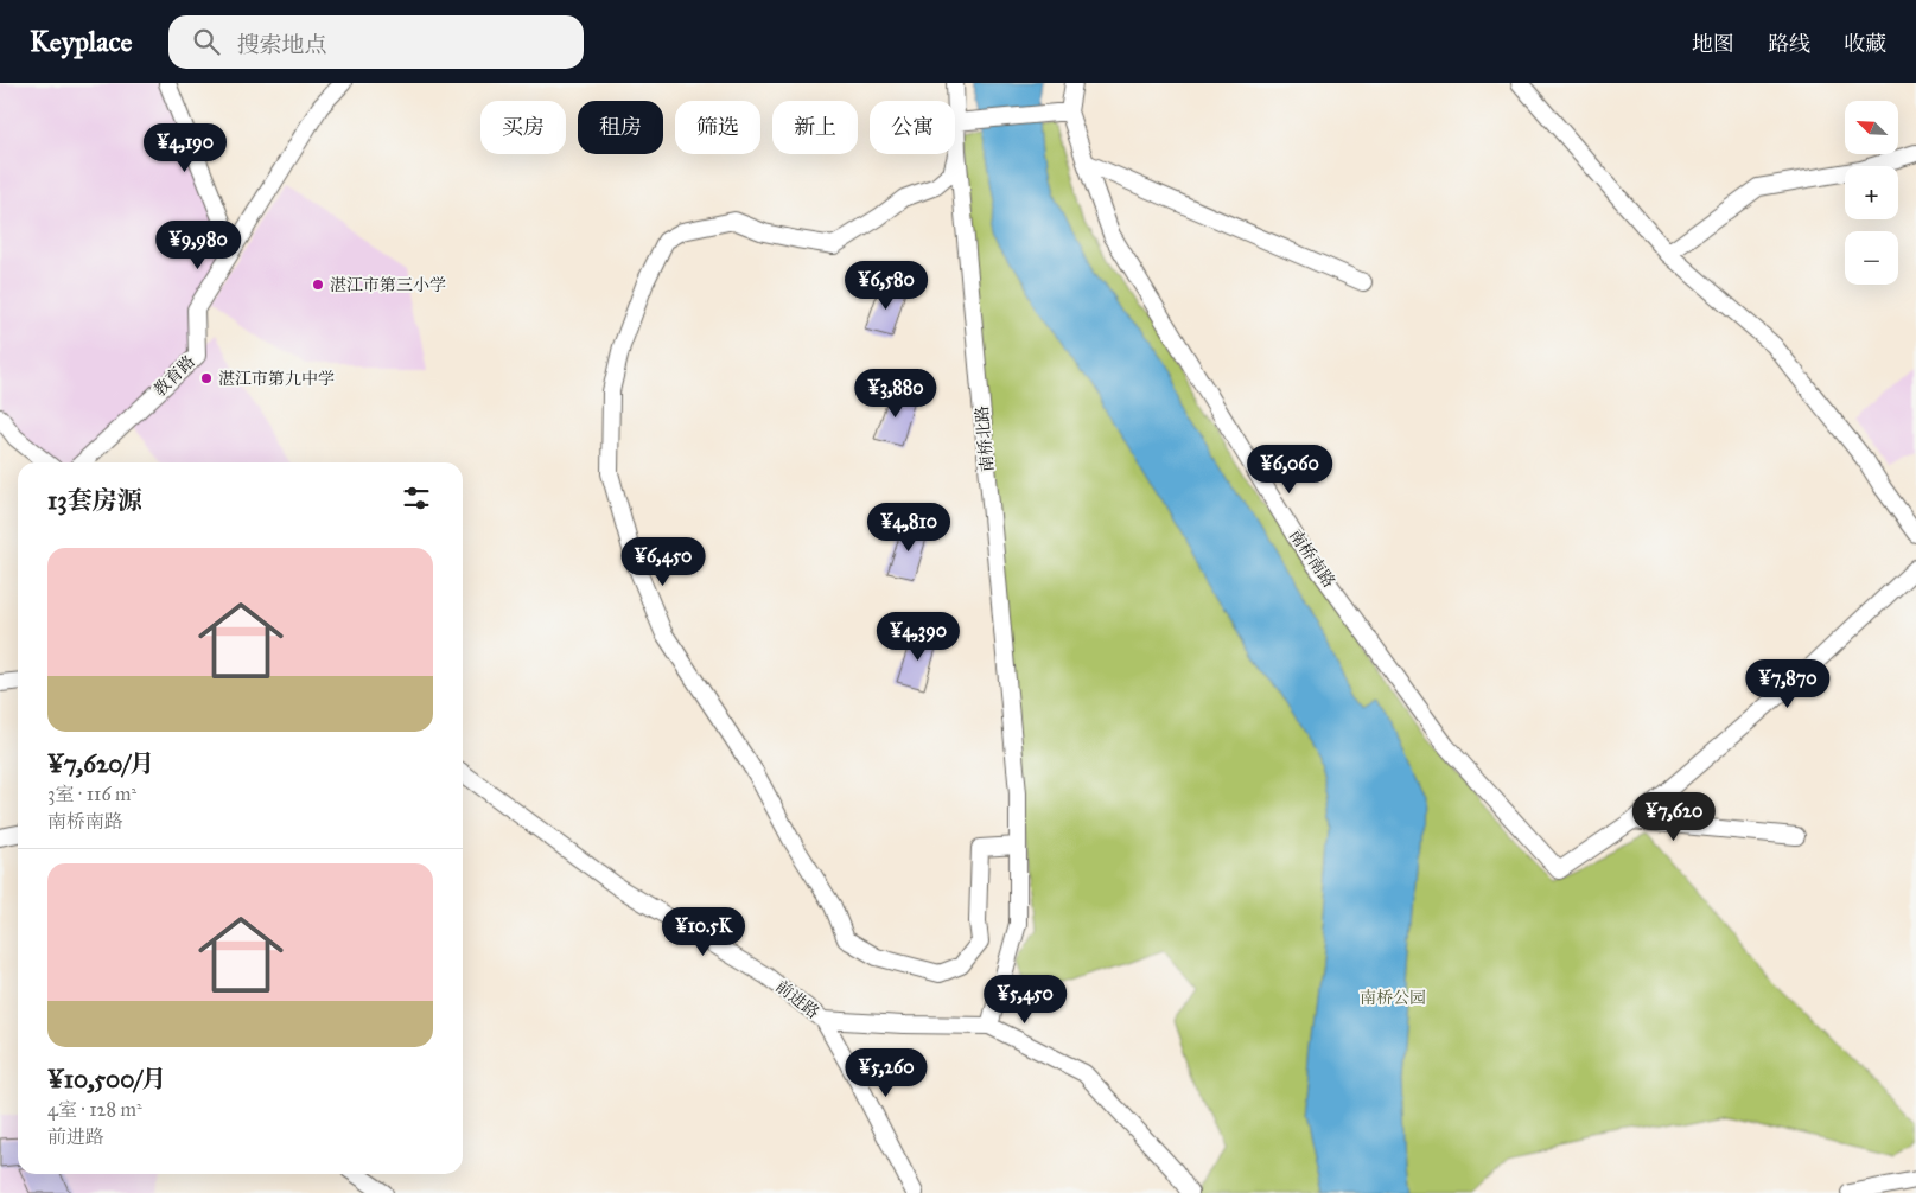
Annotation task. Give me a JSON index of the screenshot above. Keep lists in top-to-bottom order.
{
  "streets": {
    "street": [
      "教育路",
      "南桥北路",
      "南桥南路",
      "前进路"
    ]
  },
  "crossings": [
    ["南桥北路", "前进路"]
  ],
  "parks": ["南桥公园"],
  "places": ["湛江市第三小学", "湛江市第九中学"],
  "north": "top left",
  "page": {
    "header": "Keyplace",
    "search": "搜索地点",
    "nav": ["地图", "路线", "收藏"],
    "map_buttons": ["+", "−"],
    "chip": [
      "买房",
      "租房",
      "筛选",
      "新上",
      "公寓"
    ],
    "price": [
      "¥4,190",
      "¥9,980",
      "¥6,580",
      "¥3,880",
      "¥6,060",
      "¥4,810",
      "¥6,450",
      "¥4,390",
      "¥7,870",
      "¥7,620",
      "¥10.5K",
      "¥5,450",
      "¥5,260"
    ],
    "heading": "13套房源",
    "list": [
      {
        "name": "¥7,620/月",
        "note": "3室 · 116 m² · 南桥南路"
      },
      {
        "name": "¥10,500/月",
        "note": "4室 · 128 m² · 前进路"
      }
    ]
  }
}
